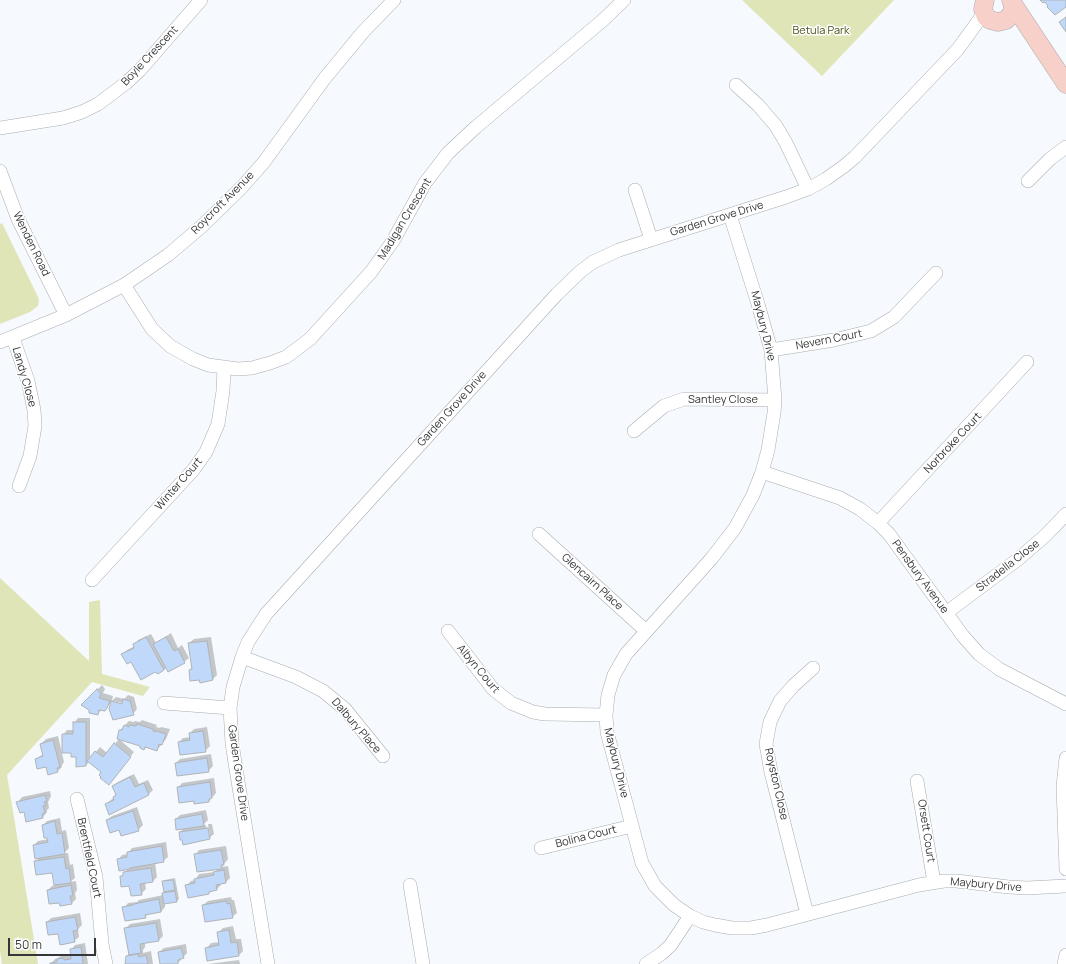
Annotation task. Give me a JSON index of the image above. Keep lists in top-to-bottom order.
{
  "streets": {
    "street": [
      "Boyle Crescent",
      "Roycroft Avenue",
      "Madigan Crescent",
      "Garden Grove Drive",
      "Wenden Road",
      "Maybury Drive",
      "Nevern Court",
      "Landy Close",
      "Santley Close",
      "Norbroke Court",
      "Winter Court",
      "Stradella Close",
      "Pensbury Avenue",
      "Glencairn Place",
      "Albyn Court",
      "Dalbury Place",
      "Royston Close",
      "Orsett Court",
      "Bolina Court",
      "Brentfield Court"
    ]
  },
  "crossings": [
    ["Roycroft Avenue", "Madigan Crescent"],
    ["Roycroft Avenue", "Wenden Road"],
    ["Roycroft Avenue", "Landy Close"],
    ["Madigan Crescent", "Winter Court"],
    ["Garden Grove Drive", "Maybury Drive"],
    ["Garden Grove Drive", "Dalbury Place"],
    ["Maybury Drive", "Nevern Court"],
    ["Maybury Drive", "Santley Close"],
    ["Maybury Drive", "Pensbury Avenue"],
    ["Maybury Drive", "Glencairn Place"],
    ["Maybury Drive", "Albyn Court"],
    ["Maybury Drive", "Royston Close"],
    ["Maybury Drive", "Orsett Court"],
    ["Maybury Drive", "Bolina Court"],
    ["Norbroke Court", "Pensbury Avenue"],
    ["Stradella Close", "Pensbury Avenue"]
  ],
  "parks": ["Betula Park"],
  "scale_bar": "50 m"
}
